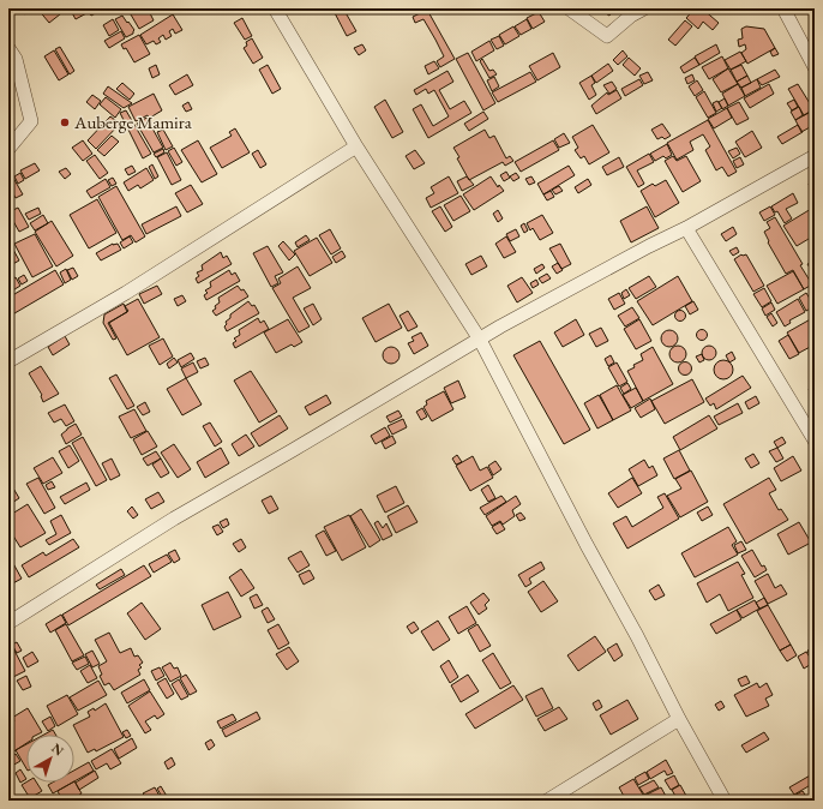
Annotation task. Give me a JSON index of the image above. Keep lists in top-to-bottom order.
{
  "places": ["Auberge Mamira"],
  "north": "top right"
}
